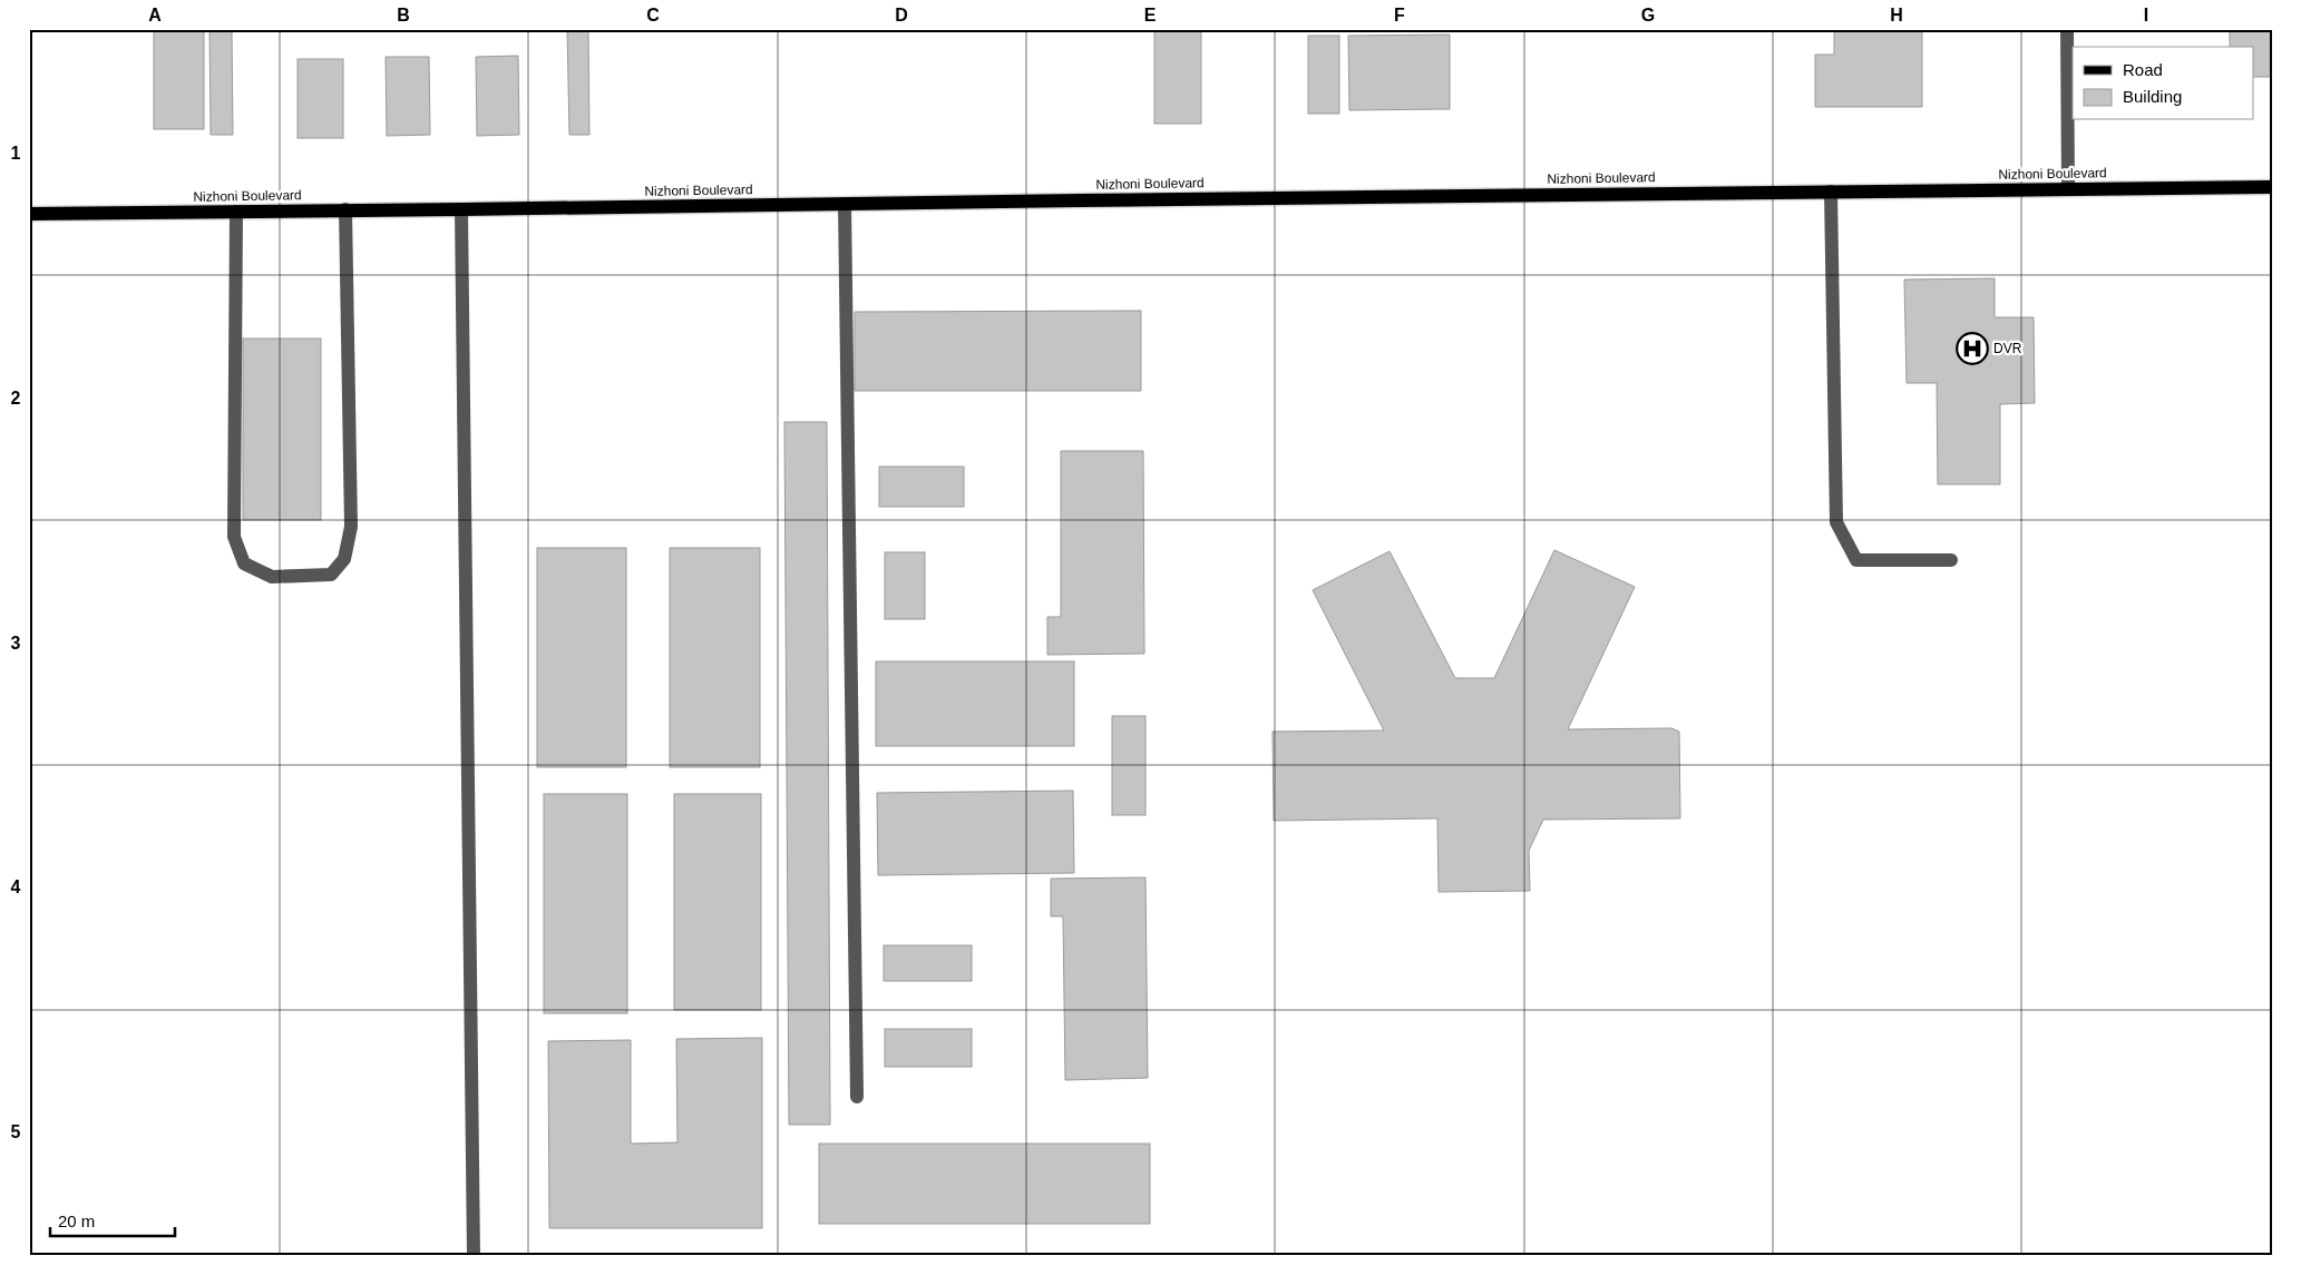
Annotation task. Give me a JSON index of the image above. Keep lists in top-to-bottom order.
{
  "streets": {
    "main road": ["Nizhoni Boulevard"]
  },
  "places": {
    "hospital": ["DVR"]
  },
  "legend": ["Road", "Building"],
  "scale_bar": "20 m",
  "grid": {
    "columns": [
      "A",
      "B",
      "C",
      "D",
      "E",
      "F",
      "G",
      "H",
      "I"
    ],
    "rows": [
      "1",
      "2",
      "3",
      "4",
      "5"
    ]
  }
}
